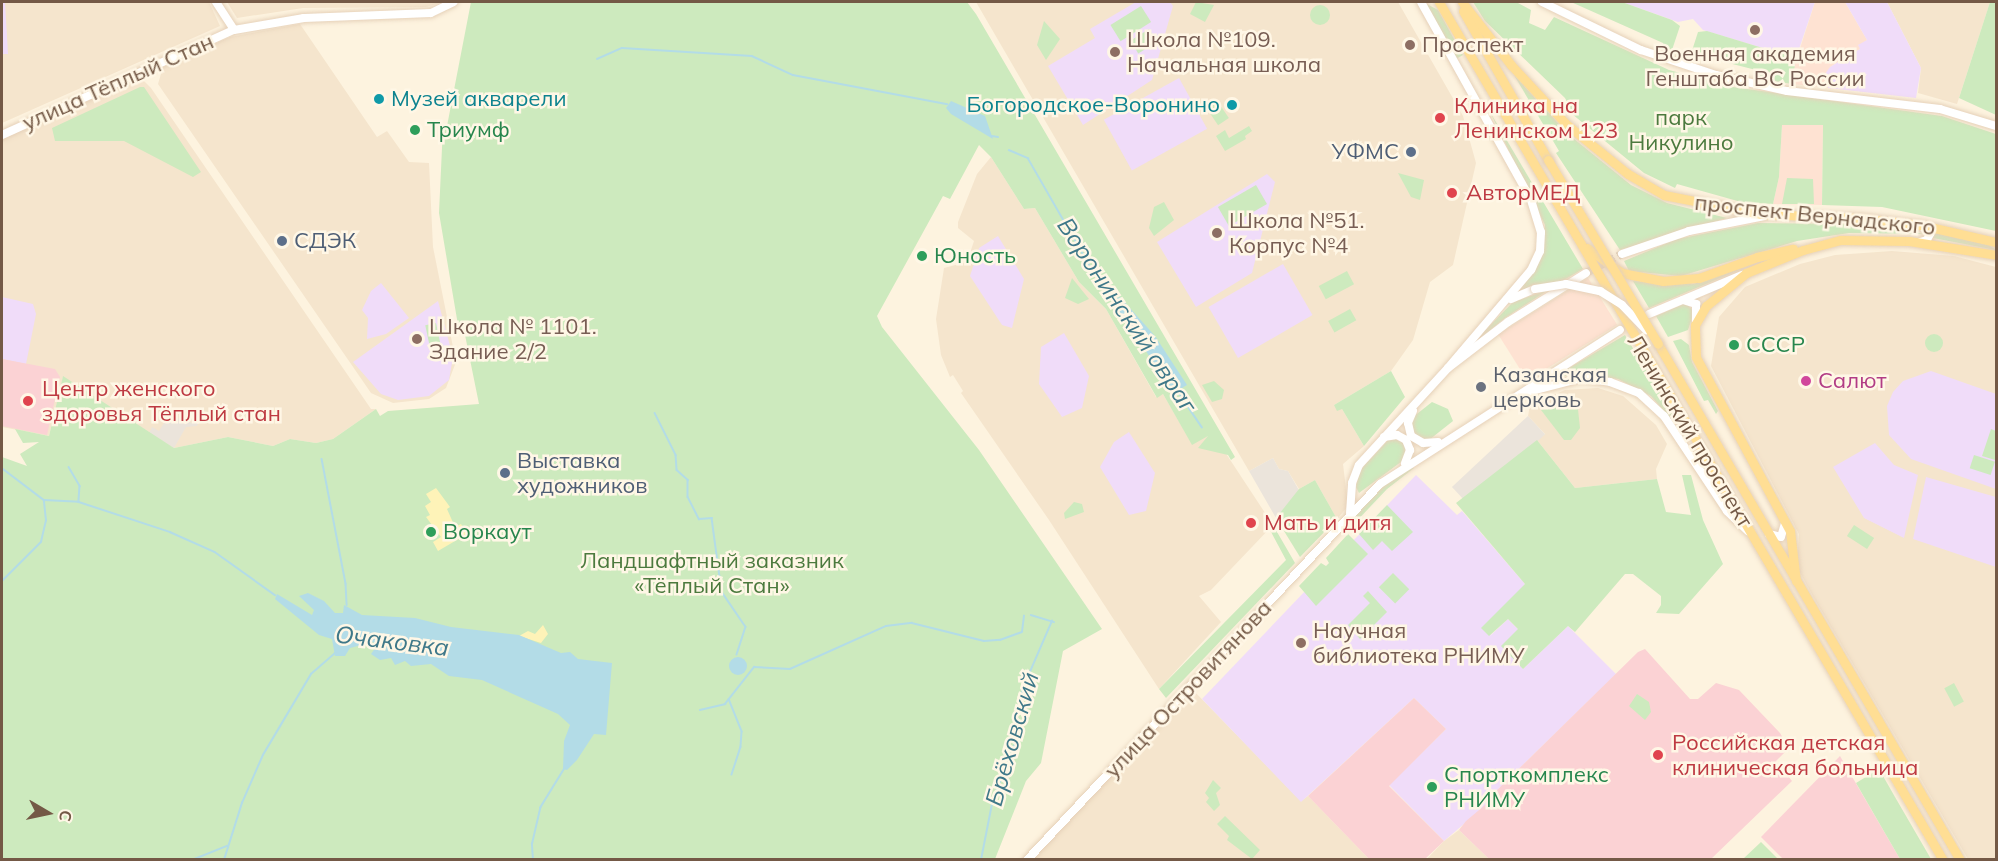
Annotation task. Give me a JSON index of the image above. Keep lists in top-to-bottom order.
{
  "streets": {
    "main road": [
      "улица Тёплый Стан",
      "проспект Вернадского",
      "Ленинский проспект",
      "улица Островитянова"
    ]
  },
  "crossings": [
    ["проспект Вернадского", "Ленинский проспект"]
  ],
  "water": ["Воронинский овраг", "Очаковка", "Брёховский"],
  "parks": ["парк Никулино", "Ландшафтный заказник «Тёплый Стан»"],
  "places": [
    "Военная академия Генштаба ВС России",
    "Проспект",
    "Школа №109. Начальная школа",
    "Музей акварели",
    "Богородское-Воронино",
    "Клиника на Ленинском 123",
    "Триумф",
    "УФМС",
    "АвторМЕД",
    "Школа №51. Корпус №4",
    "СДЭК",
    "Юность",
    "Школа № 1101. Здание 2/2",
    "СССР",
    "Салют",
    "Казанская церковь",
    "Центр женского здоровья Тёплый стан",
    "Выставка художников",
    "Мать и дитя",
    "Воркаут",
    "Научная библиотека РНИМУ",
    "Российская детская клиническая больница",
    "Спорткомплекс РНИМУ"
  ],
  "north": "right"
}
